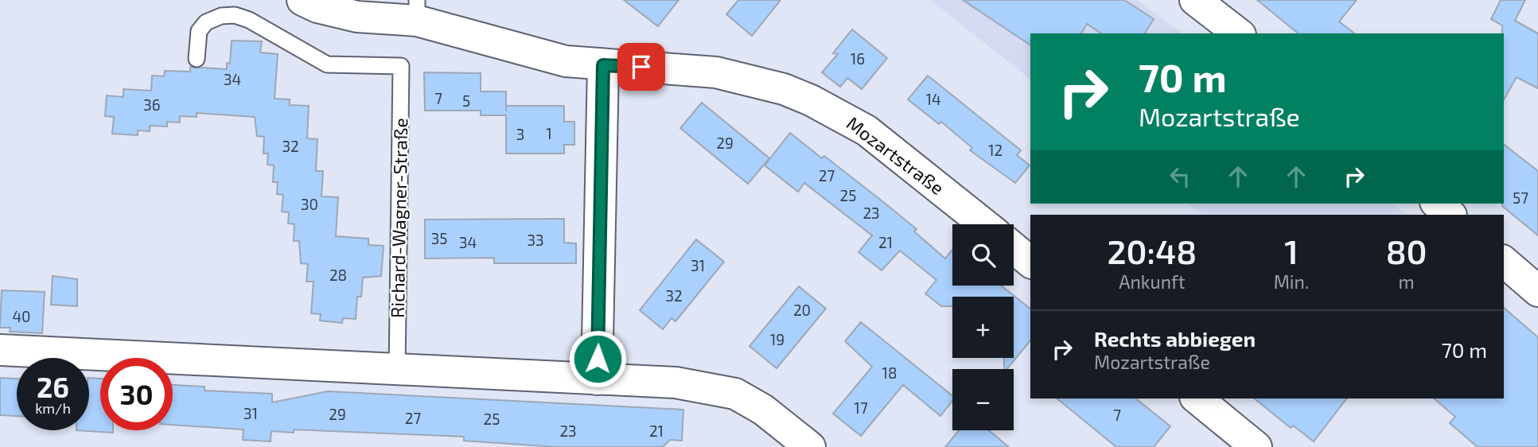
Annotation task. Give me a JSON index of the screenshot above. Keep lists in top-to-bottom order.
{
  "streets": {
    "street": ["Mozartstraße"],
    "lane": ["Richard-Wagner-Straße"]
  },
  "house_numbers": [
    "16",
    "34",
    "7",
    "14",
    "5",
    "36",
    "1",
    "3",
    "29",
    "32",
    "12",
    "27",
    "25",
    "57",
    "30",
    "23",
    "35",
    "33",
    "34",
    "21",
    "31",
    "28",
    "32",
    "20",
    "40",
    "19",
    "18",
    "17",
    "31",
    "29",
    "7",
    "27",
    "25",
    "23",
    "21"
  ],
  "page": {
    "turn": ["70 m", "Mozartstraße"],
    "eta": [
      "20:48",
      "Ankunft",
      "1",
      "Min.",
      "80",
      "m"
    ],
    "map_buttons": ["+", "−"],
    "list": [
      {
        "name": "Rechts abbiegen",
        "note": "Mozartstraße",
        "value": "70 m"
      }
    ],
    "speed": "26 km/h",
    "limit": "30"
  }
}
